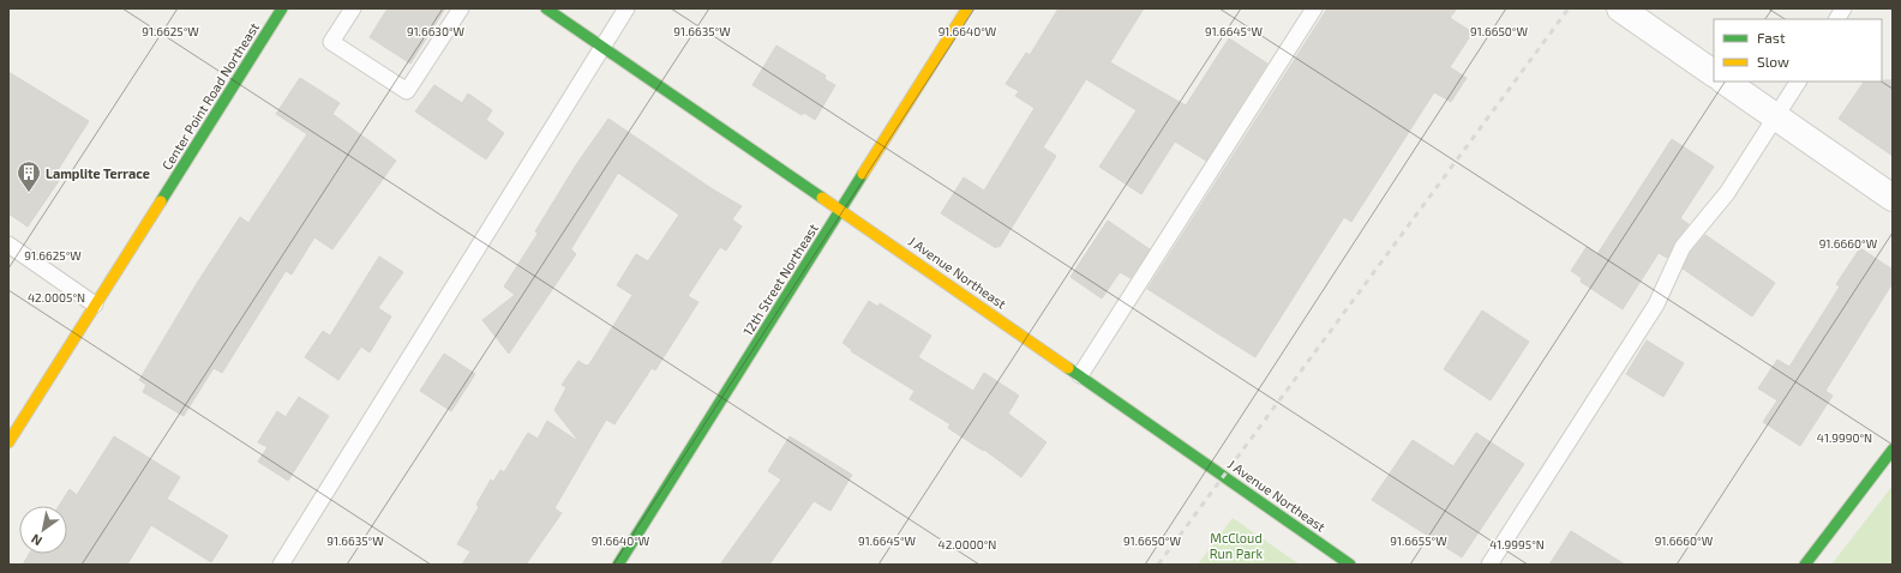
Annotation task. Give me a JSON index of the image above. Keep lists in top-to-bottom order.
{
  "streets": {
    "street": ["Center Point Road Northeast", "J Avenue Northeast", "12th Street Northeast"]
  },
  "crossings": [
    ["J Avenue Northeast", "12th Street Northeast"]
  ],
  "parks": ["McCloud Run Park"],
  "places": {
    "building": ["Lamplite Terrace"]
  },
  "legend": ["Fast", "Slow"],
  "north": "bottom left",
  "coordinates": [
    "91.6625°W",
    "91.6630°W",
    "91.6635°W",
    "91.6640°W",
    "91.6645°W",
    "91.6650°W",
    "91.6660°W",
    "42.0005°N",
    "41.9990°N",
    "91.6655°W",
    "42.0000°N",
    "41.9995°N"
  ]
}
